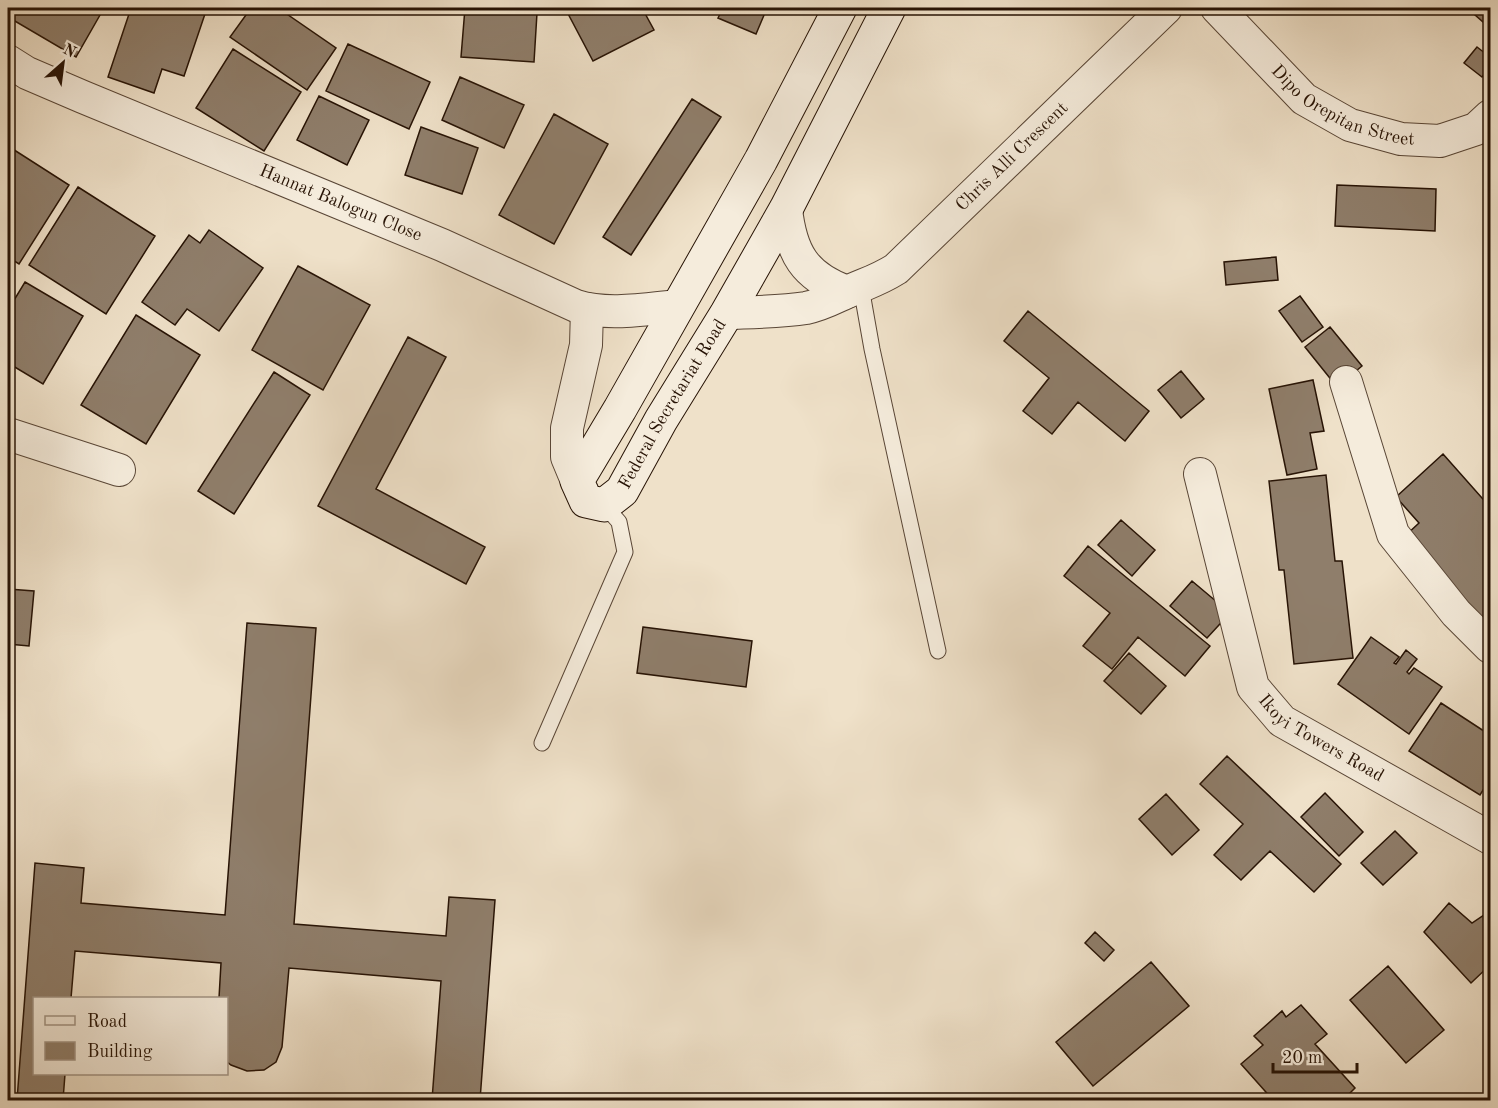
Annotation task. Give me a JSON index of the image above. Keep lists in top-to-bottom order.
{
  "streets": {
    "main road": ["Federal Secretariat Road"],
    "street": [
      "Dipo Orepitan Street",
      "Chris Alli Crescent",
      "Hannat Balogun Close",
      "Ikoyi Towers Road"
    ]
  },
  "crossings": [
    ["Chris Alli Crescent", "Federal Secretariat Road"]
  ],
  "legend": ["Road", "Building"],
  "scale_bar": "20 m",
  "north": "top right"
}
